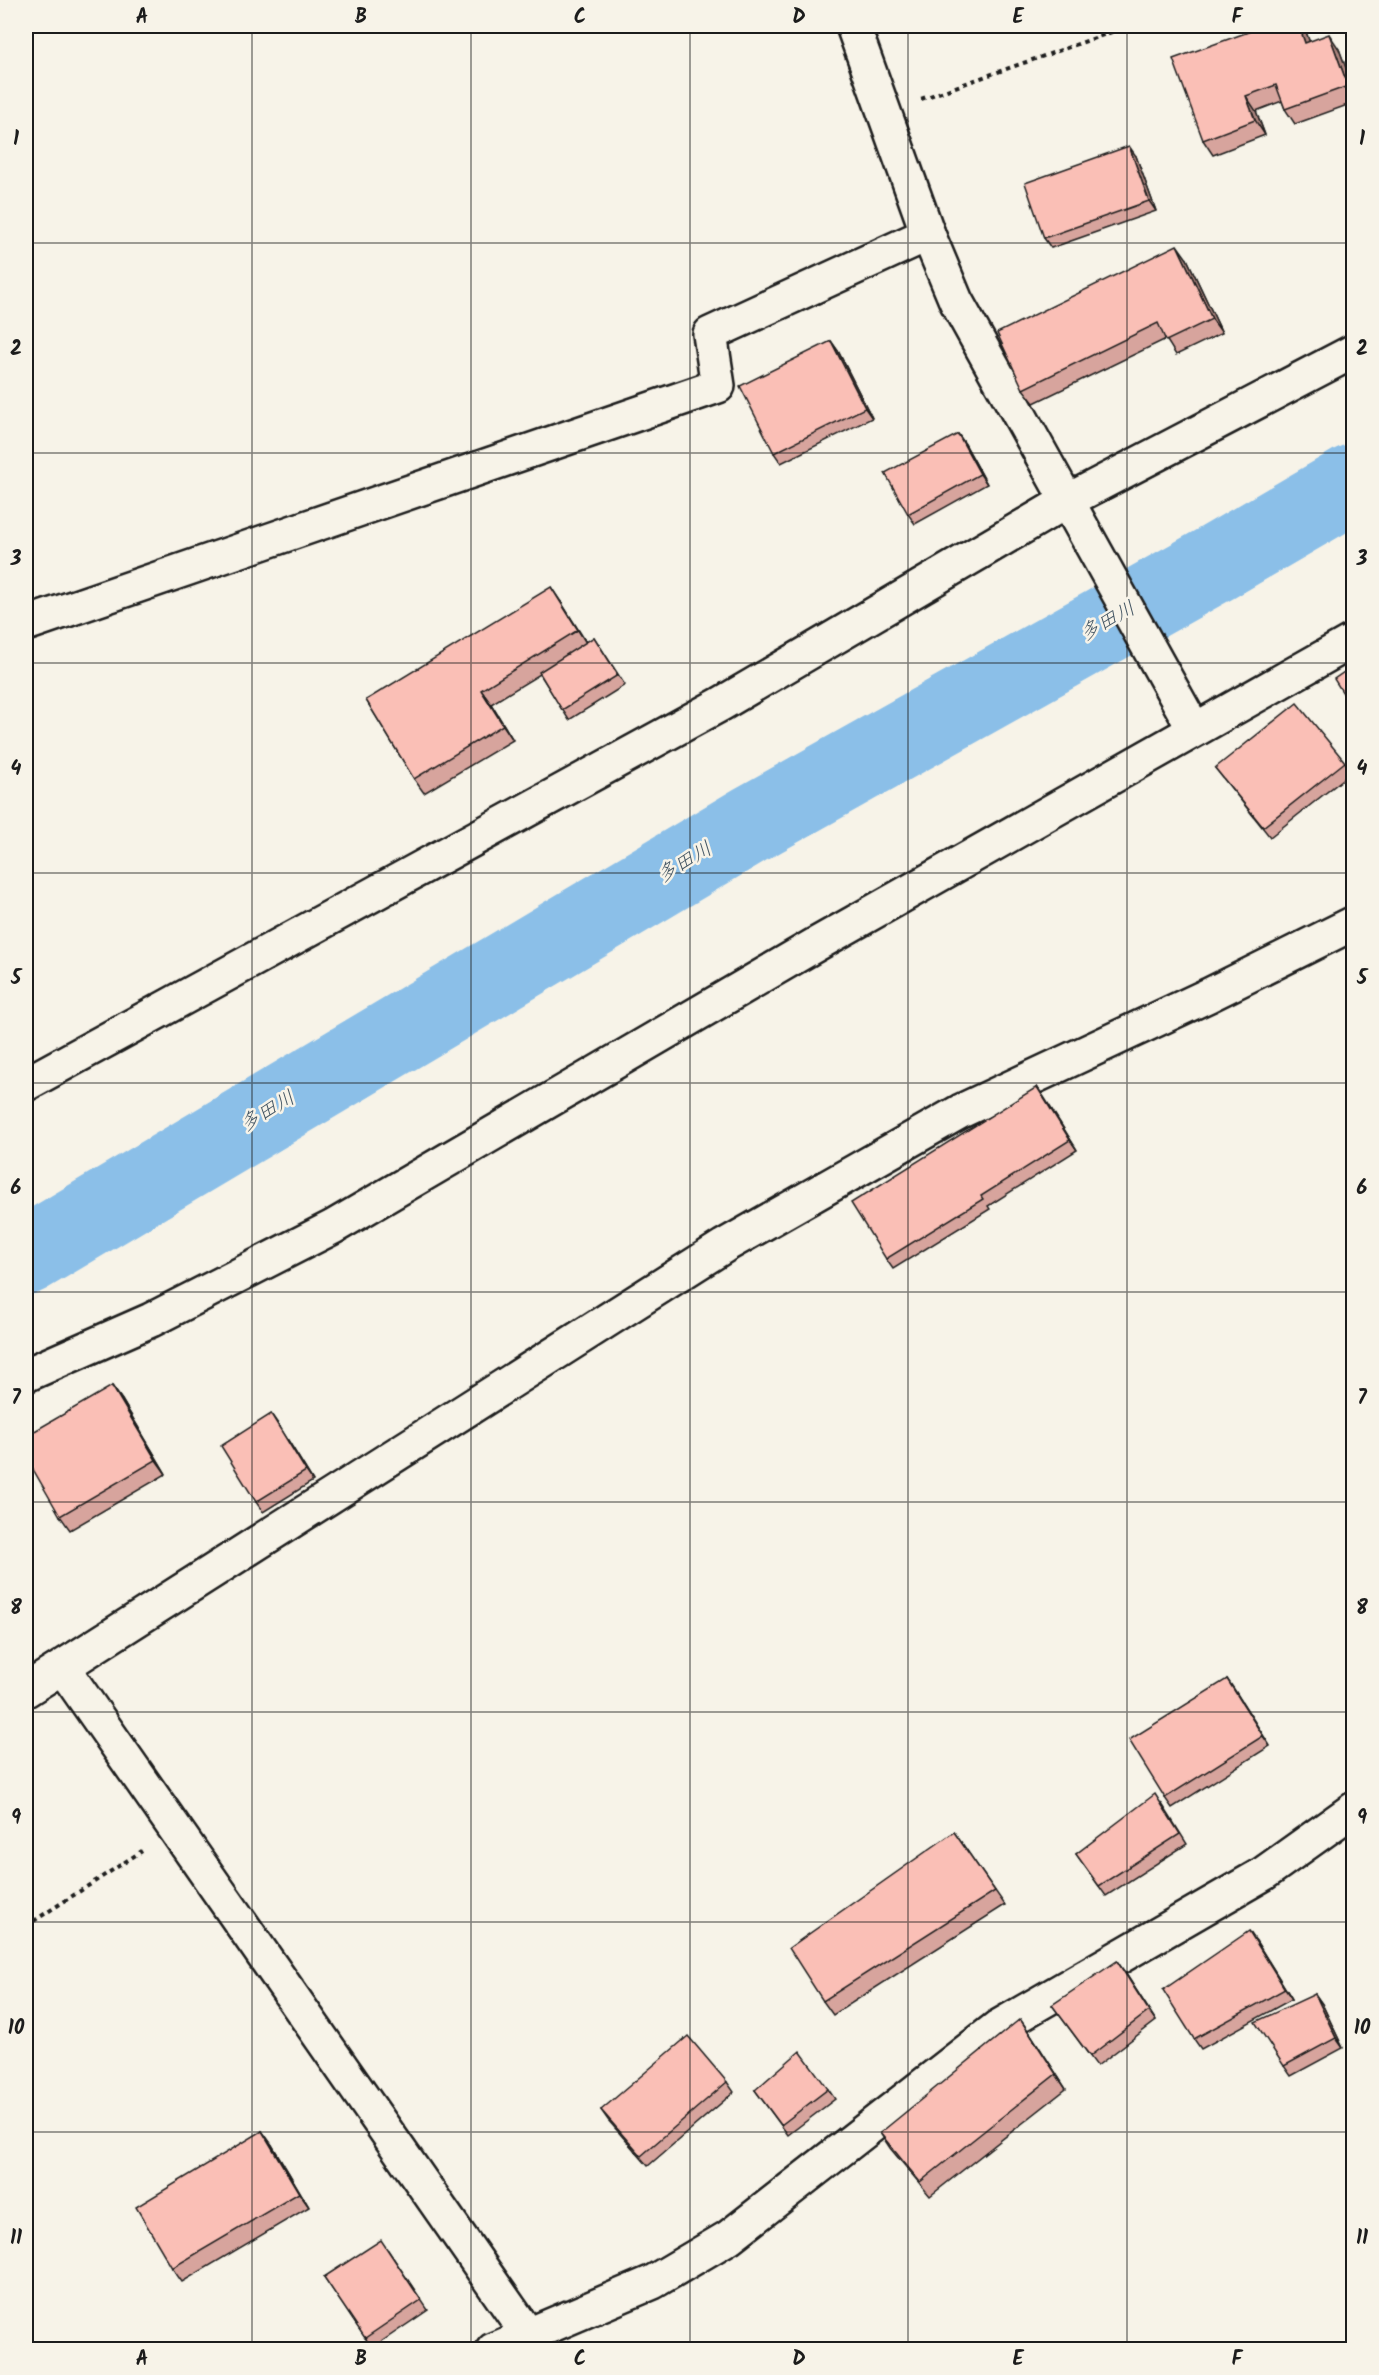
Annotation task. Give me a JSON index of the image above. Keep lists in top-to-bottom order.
{
  "water": ["多田川"],
  "grid": {
    "columns": [
      "A",
      "B",
      "C",
      "D",
      "E",
      "F"
    ],
    "rows": [
      "1",
      "2",
      "3",
      "4",
      "5",
      "6",
      "7",
      "8",
      "9",
      "10",
      "11"
    ]
  }
}
